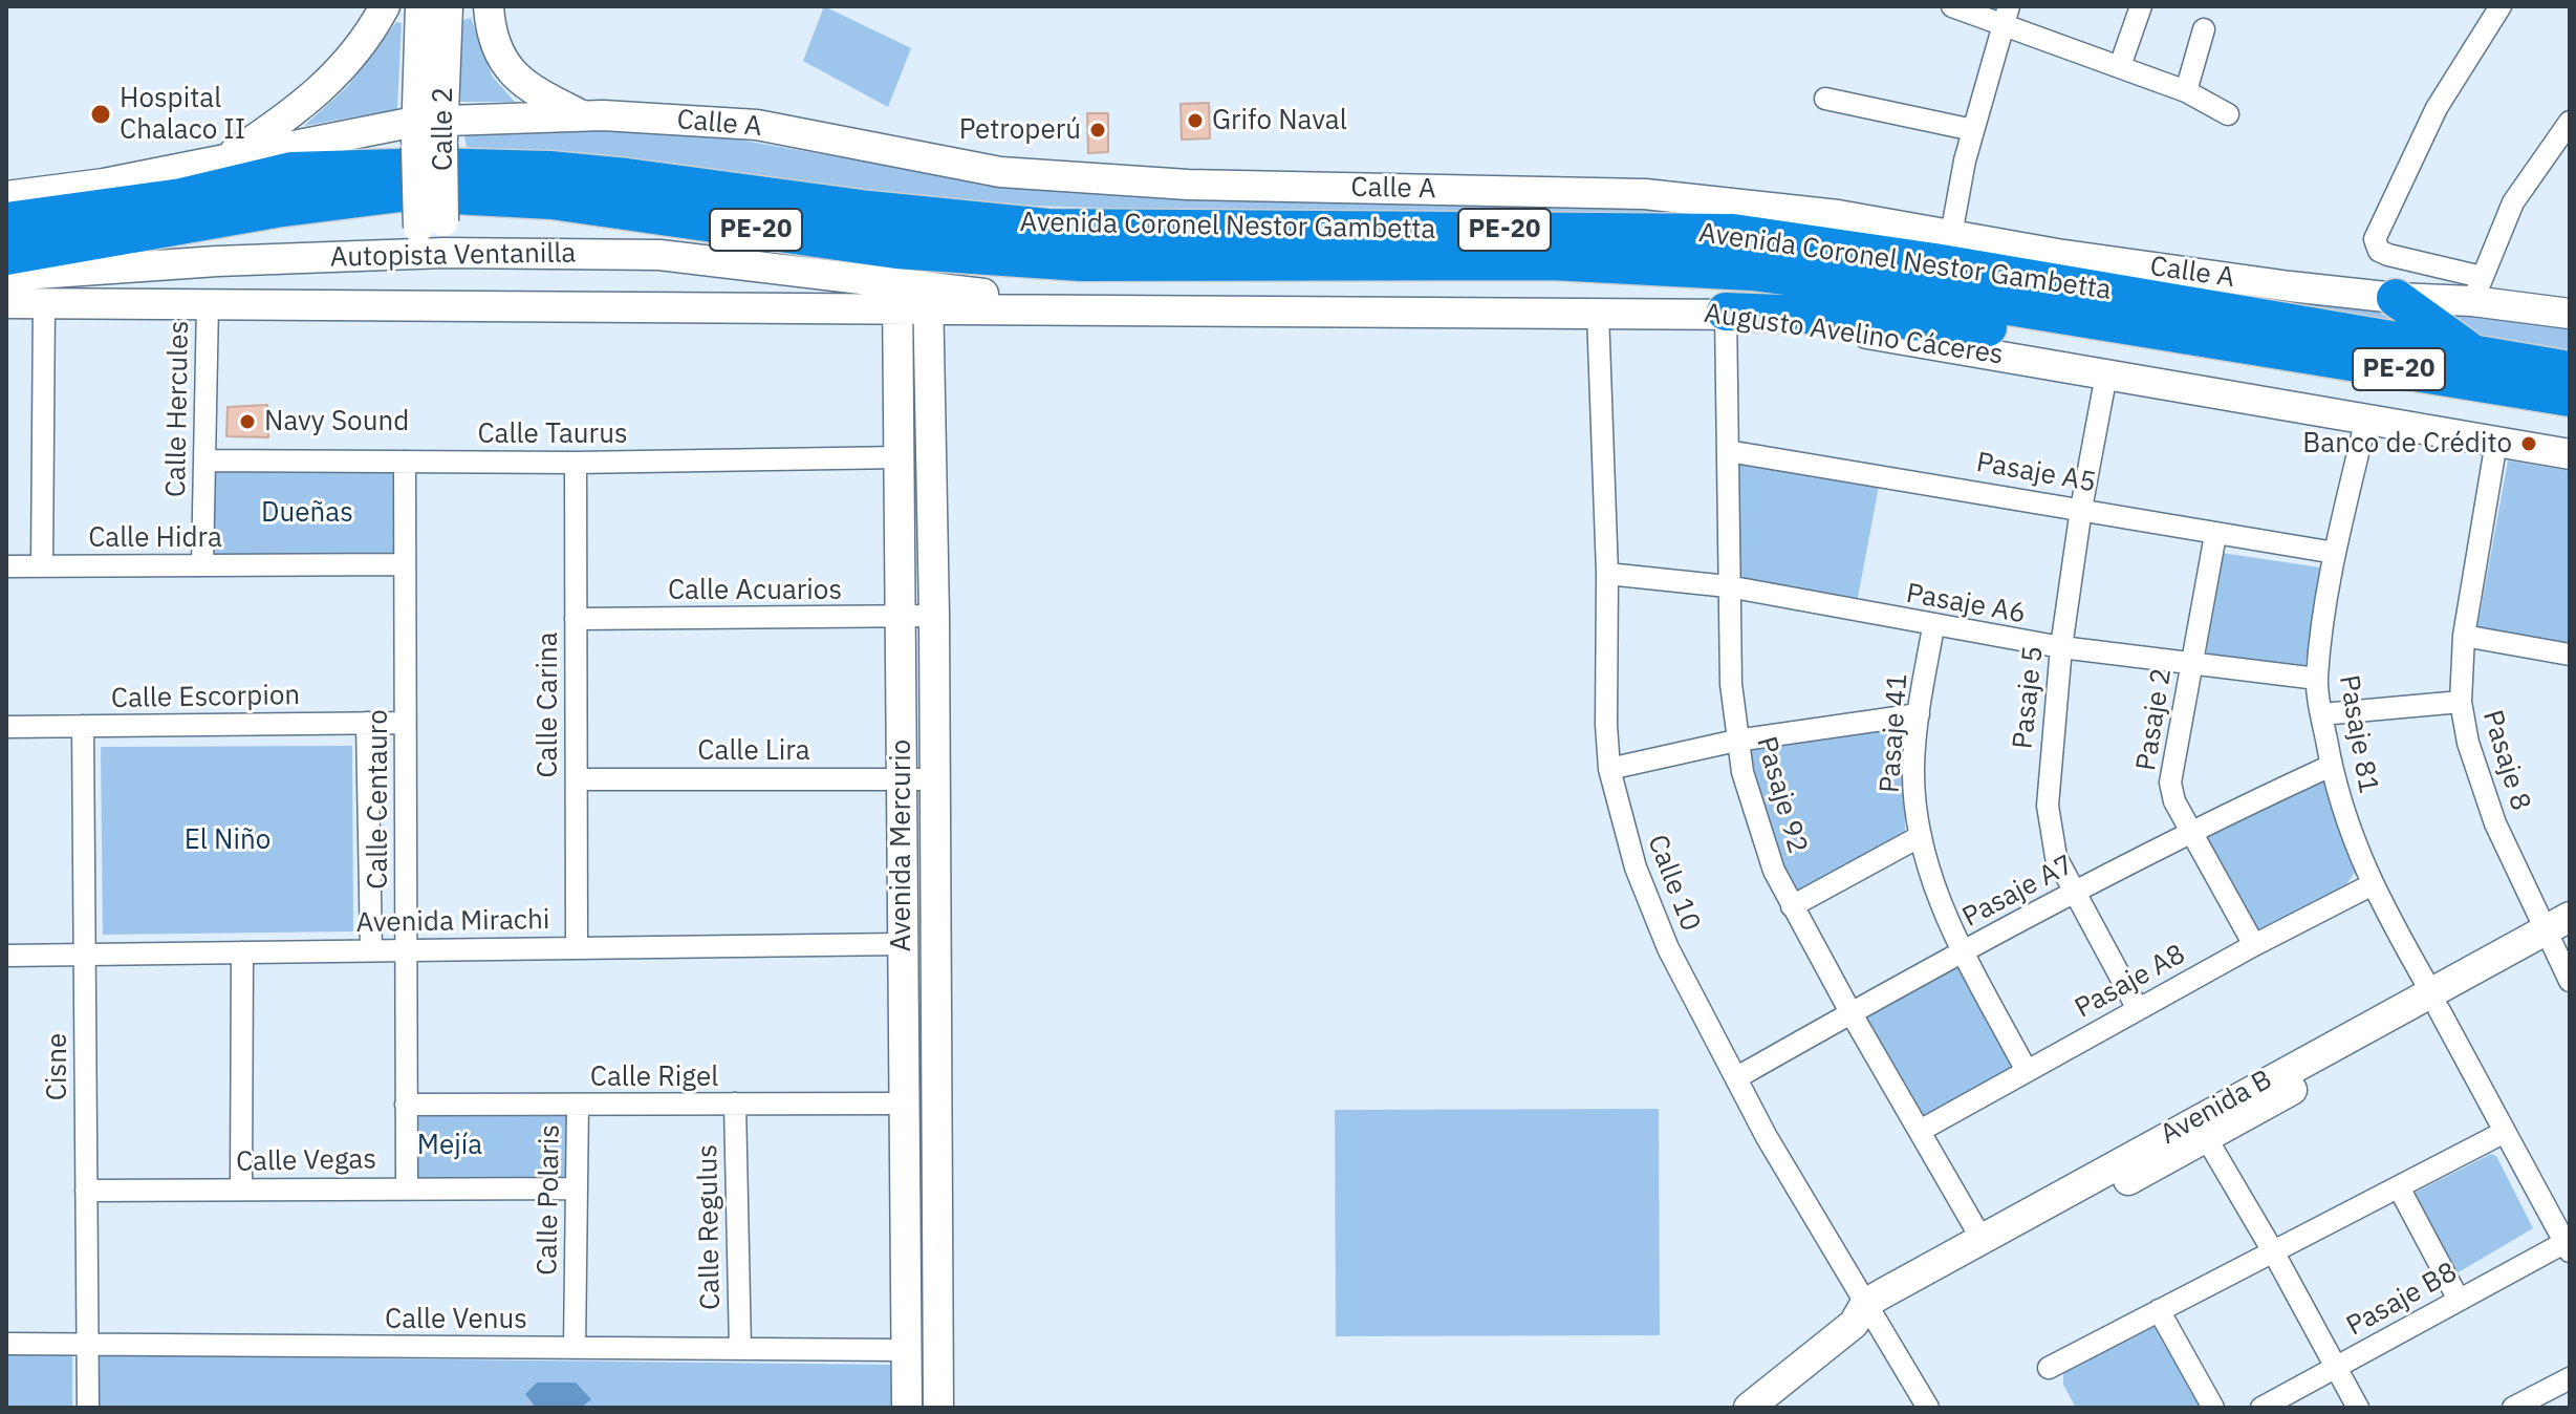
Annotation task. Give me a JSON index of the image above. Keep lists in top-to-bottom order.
{
  "streets": {
    "highway": ["Avenida Coronel Nestor Gambetta", "PE-20", "Autopista Ventanilla"],
    "street": [
      "Calle A",
      "Calle 2",
      "Augusto Avelino Cáceres",
      "Calle Hercules",
      "Calle Taurus",
      "Pasaje A5",
      "Calle Hidra",
      "Calle Acuarios",
      "Pasaje A6",
      "Calle Escorpion",
      "Pasaje 5",
      "Calle Carina",
      "Pasaje 2",
      "Pasaje 41",
      "Pasaje 81",
      "Calle Lira",
      "Pasaje 8",
      "Pasaje 92",
      "Calle Centauro",
      "Avenida Mercurio",
      "Calle 10",
      "Pasaje A7",
      "Avenida Mirachi",
      "Pasaje A8",
      "Cisne",
      "Calle Rigel",
      "Avenida B",
      "Calle Vegas",
      "Calle Polaris",
      "Calle Regulus",
      "Pasaje B8",
      "Calle Venus"
    ]
  },
  "crossings": [
    ["Calle A", "Calle 2"],
    ["Calle A", "Avenida Coronel Nestor Gambetta"],
    ["Calle A", "Autopista Ventanilla"],
    ["Calle 2", "Avenida Coronel Nestor Gambetta"],
    ["Calle 2", "Autopista Ventanilla"],
    ["Avenida Coronel Nestor Gambetta", "Autopista Ventanilla"],
    ["Autopista Ventanilla", "Augusto Avelino Cáceres"],
    ["Autopista Ventanilla", "Calle Hercules"],
    ["Autopista Ventanilla", "Avenida Mercurio"],
    ["Augusto Avelino Cáceres", "Pasaje 5"],
    ["Augusto Avelino Cáceres", "Pasaje 81"],
    ["Augusto Avelino Cáceres", "Pasaje 8"],
    ["Augusto Avelino Cáceres", "Pasaje 92"],
    ["Augusto Avelino Cáceres", "Avenida Mercurio"],
    ["Augusto Avelino Cáceres", "Calle 10"],
    ["Calle Hercules", "Calle Taurus"],
    ["Calle Hercules", "Calle Hidra"],
    ["Calle Taurus", "Calle Carina"],
    ["Calle Taurus", "Calle Centauro"],
    ["Calle Taurus", "Avenida Mercurio"],
    ["Pasaje A5", "Pasaje 5"],
    ["Pasaje A5", "Pasaje 2"],
    ["Pasaje A5", "Pasaje 81"],
    ["Pasaje A5", "Pasaje 92"],
    ["Calle Hidra", "Calle Centauro"],
    ["Calle Acuarios", "Calle Carina"],
    ["Calle Acuarios", "Avenida Mercurio"],
    ["Pasaje A6", "Pasaje 5"],
    ["Pasaje A6", "Pasaje 2"],
    ["Pasaje A6", "Pasaje 41"],
    ["Pasaje A6", "Pasaje 81"],
    ["Pasaje A6", "Pasaje 92"],
    ["Pasaje A6", "Calle 10"],
    ["Calle Escorpion", "Calle Centauro"],
    ["Calle Escorpion", "Cisne"],
    ["Pasaje 5", "Pasaje A7"],
    ["Pasaje 5", "Pasaje A8"],
    ["Calle Carina", "Calle Lira"],
    ["Calle Carina", "Avenida Mirachi"],
    ["Pasaje 2", "Pasaje A7"],
    ["Pasaje 2", "Pasaje A8"],
    ["Pasaje 41", "Pasaje A7"],
    ["Pasaje 41", "Pasaje A8"],
    ["Pasaje 81", "Pasaje A7"],
    ["Pasaje 81", "Pasaje A8"],
    ["Pasaje 81", "Avenida B"],
    ["Pasaje 81", "Pasaje B8"],
    ["Calle Lira", "Avenida Mercurio"],
    ["Pasaje 8", "Avenida B"],
    ["Pasaje 92", "Pasaje A7"],
    ["Pasaje 92", "Pasaje A8"],
    ["Pasaje 92", "Avenida B"],
    ["Calle Centauro", "Avenida Mirachi"],
    ["Calle Centauro", "Calle Rigel"],
    ["Calle Centauro", "Calle Vegas"],
    ["Avenida Mercurio", "Avenida Mirachi"],
    ["Avenida Mercurio", "Calle Rigel"],
    ["Avenida Mercurio", "Calle Venus"],
    ["Calle 10", "Pasaje A7"],
    ["Calle 10", "Avenida B"],
    ["Avenida Mirachi", "Cisne"],
    ["Cisne", "Calle Vegas"],
    ["Cisne", "Calle Venus"],
    ["Calle Rigel", "Calle Polaris"],
    ["Calle Rigel", "Calle Regulus"],
    ["Calle Vegas", "Calle Polaris"],
    ["Calle Polaris", "Calle Venus"],
    ["Calle Regulus", "Calle Venus"]
  ],
  "parks": ["Dueñas", "El Niño", "Mejía"],
  "places": [
    "Hospital Chalaco II",
    "Grifo Naval",
    "Petroperú",
    "Navy Sound",
    "Banco de Crédito"
  ]
}
